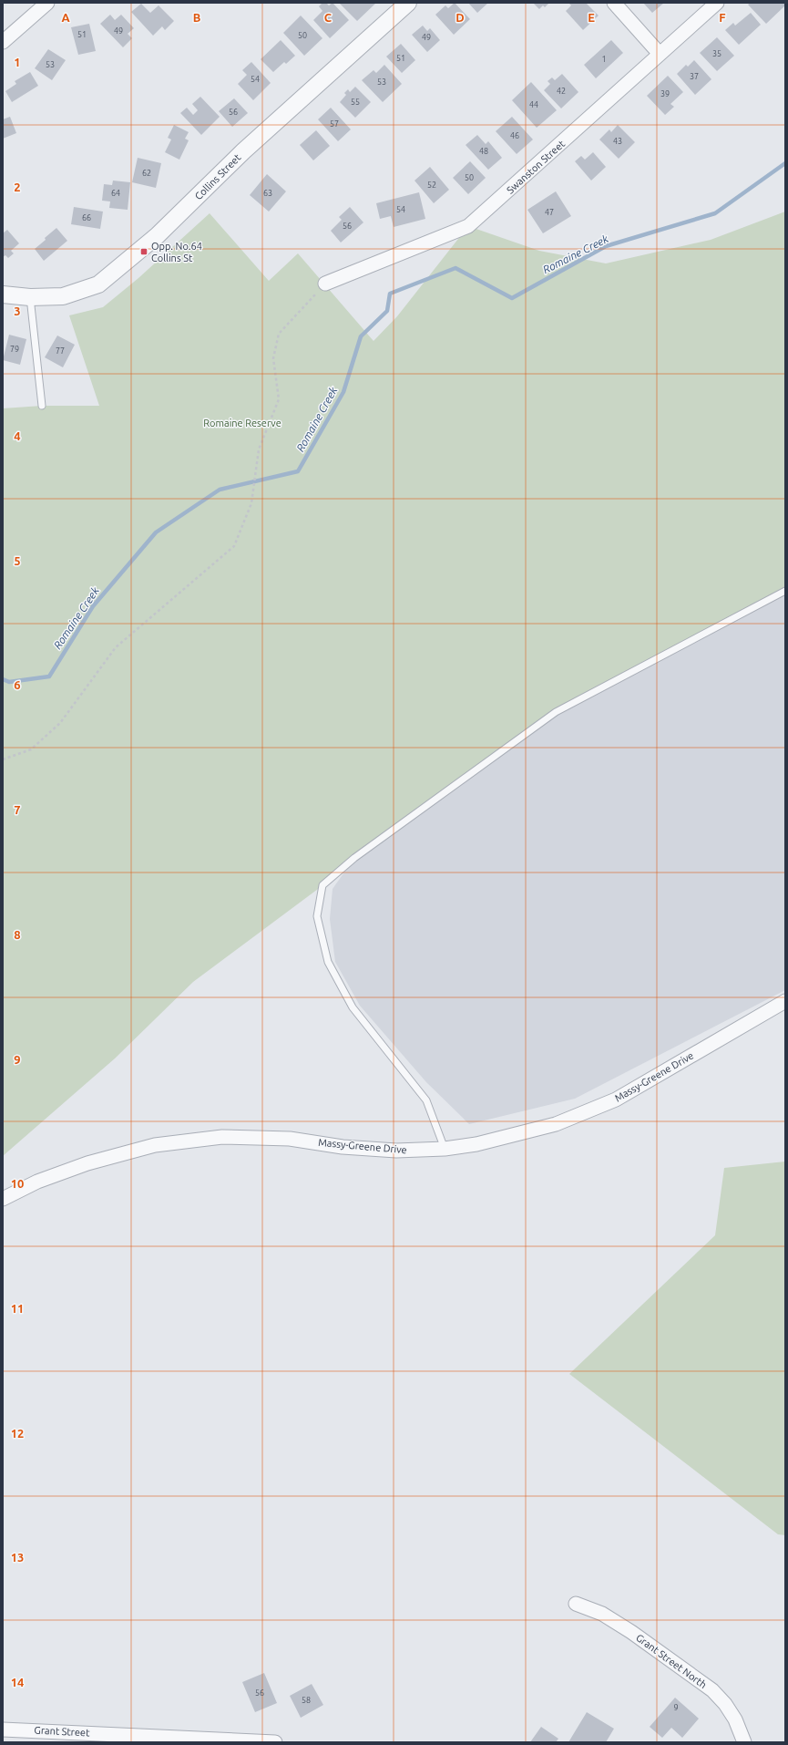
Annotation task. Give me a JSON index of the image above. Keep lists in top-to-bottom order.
{
  "streets": {
    "street": [
      "Swanston Street",
      "Collins Street",
      "Massy-Greene Drive",
      "Grant Street North",
      "Grant Street"
    ]
  },
  "water": ["Romaine Creek"],
  "parks": ["Romaine Reserve"],
  "places": {
    "transit": ["Opp. No.64 Collins St"]
  },
  "house_numbers": [
    "49",
    "51",
    "50",
    "49",
    "35",
    "51",
    "1",
    "53",
    "37",
    "54",
    "53",
    "42",
    "39",
    "55",
    "44",
    "56",
    "57",
    "46",
    "43",
    "48",
    "62",
    "50",
    "52",
    "64",
    "63",
    "54",
    "47",
    "66",
    "56",
    "79",
    "77",
    "56",
    "58",
    "9"
  ],
  "grid": {
    "columns": [
      "A",
      "B",
      "C",
      "D",
      "E",
      "F"
    ],
    "rows": [
      "1",
      "2",
      "3",
      "4",
      "5",
      "6",
      "7",
      "8",
      "9",
      "10",
      "11",
      "12",
      "13",
      "14"
    ]
  }
}
